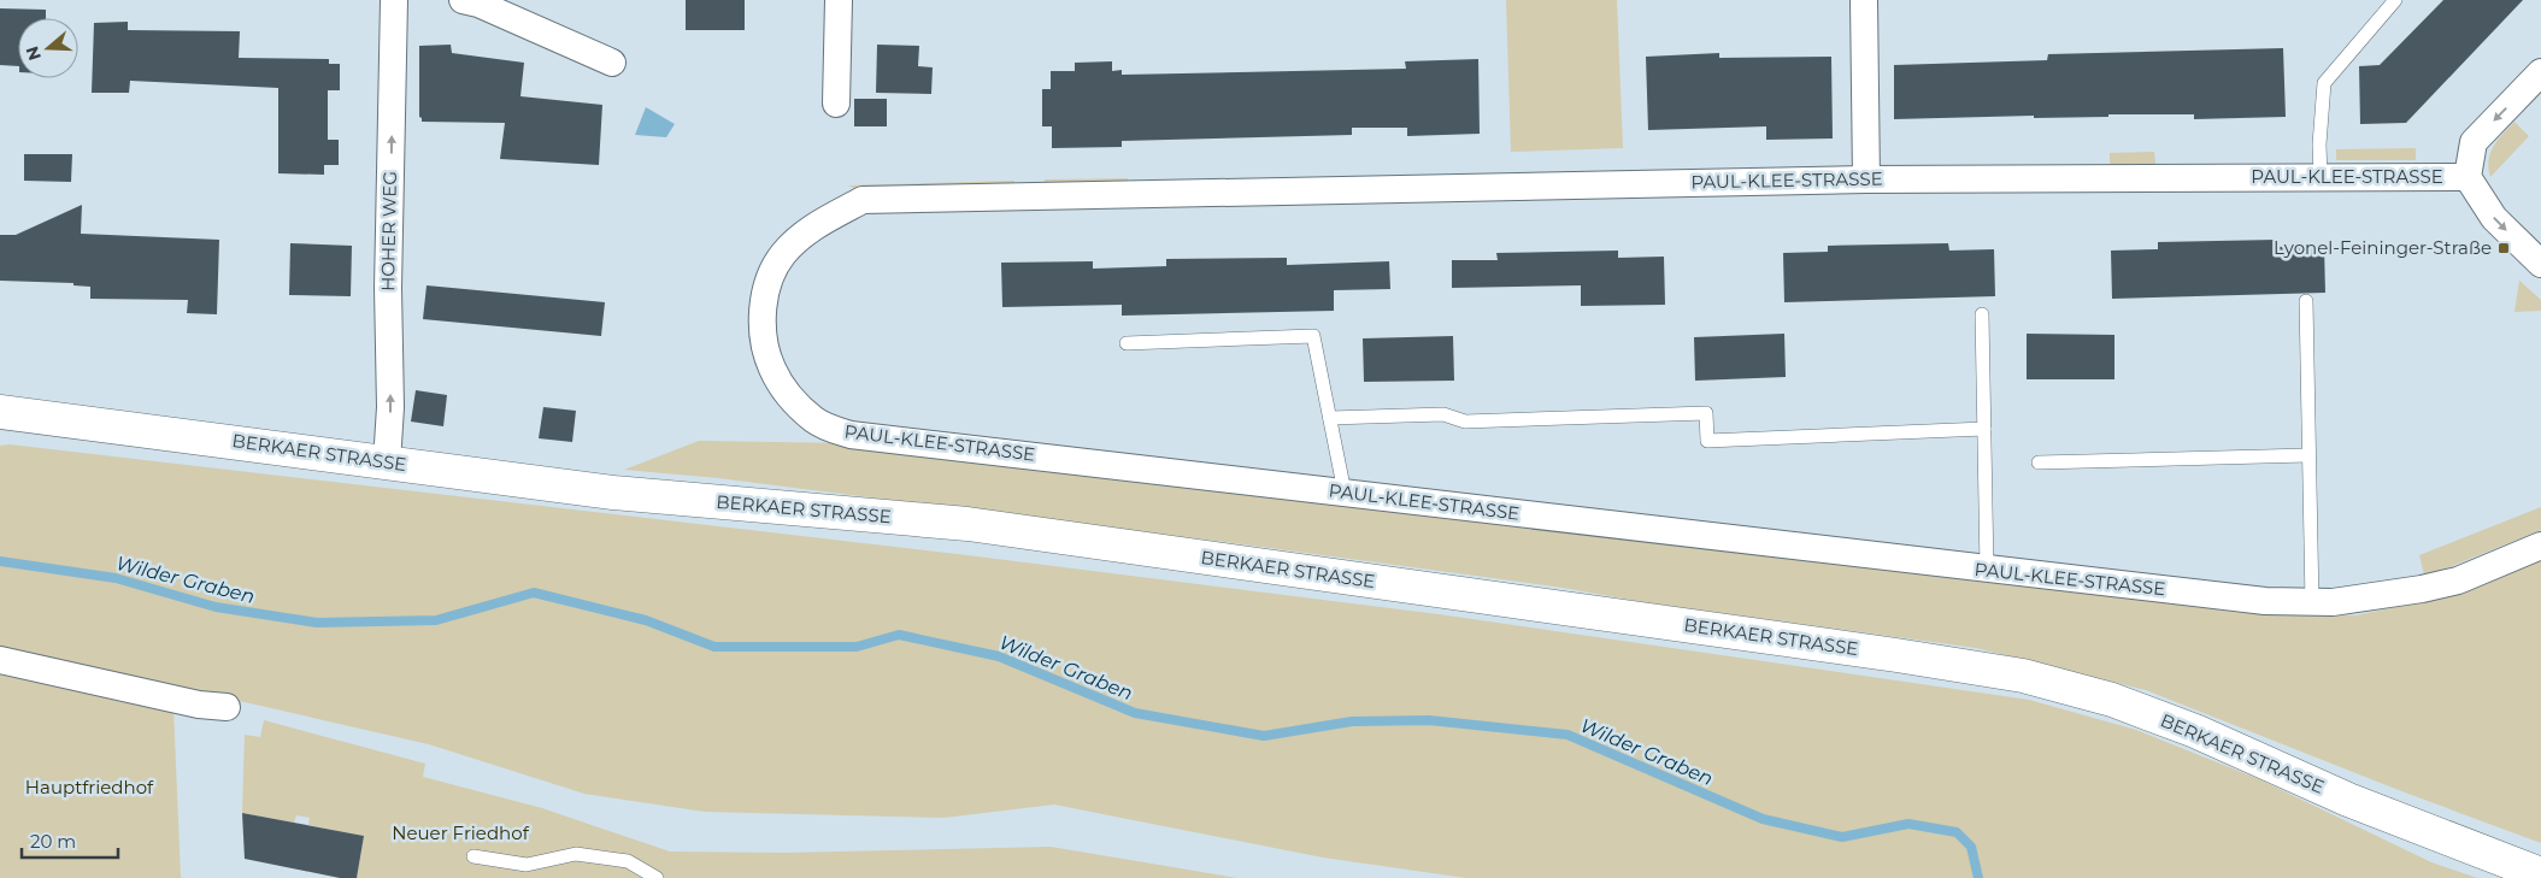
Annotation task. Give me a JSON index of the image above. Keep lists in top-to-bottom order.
{
  "streets": {
    "main road": ["BERKAER STRASSE"],
    "street": ["PAUL-KLEE-STRASSE", "HOHER WEG"]
  },
  "crossings": [
    ["HOHER WEG", "BERKAER STRASSE"]
  ],
  "one_way": ["HOHER WEG"],
  "water": ["Wilder Graben"],
  "parks": ["Hauptfriedhof", "Neuer Friedhof"],
  "places": {
    "transit": ["Lyonel-Feininger-Straße"]
  },
  "scale_bar": "20 m",
  "north": "left"
}
